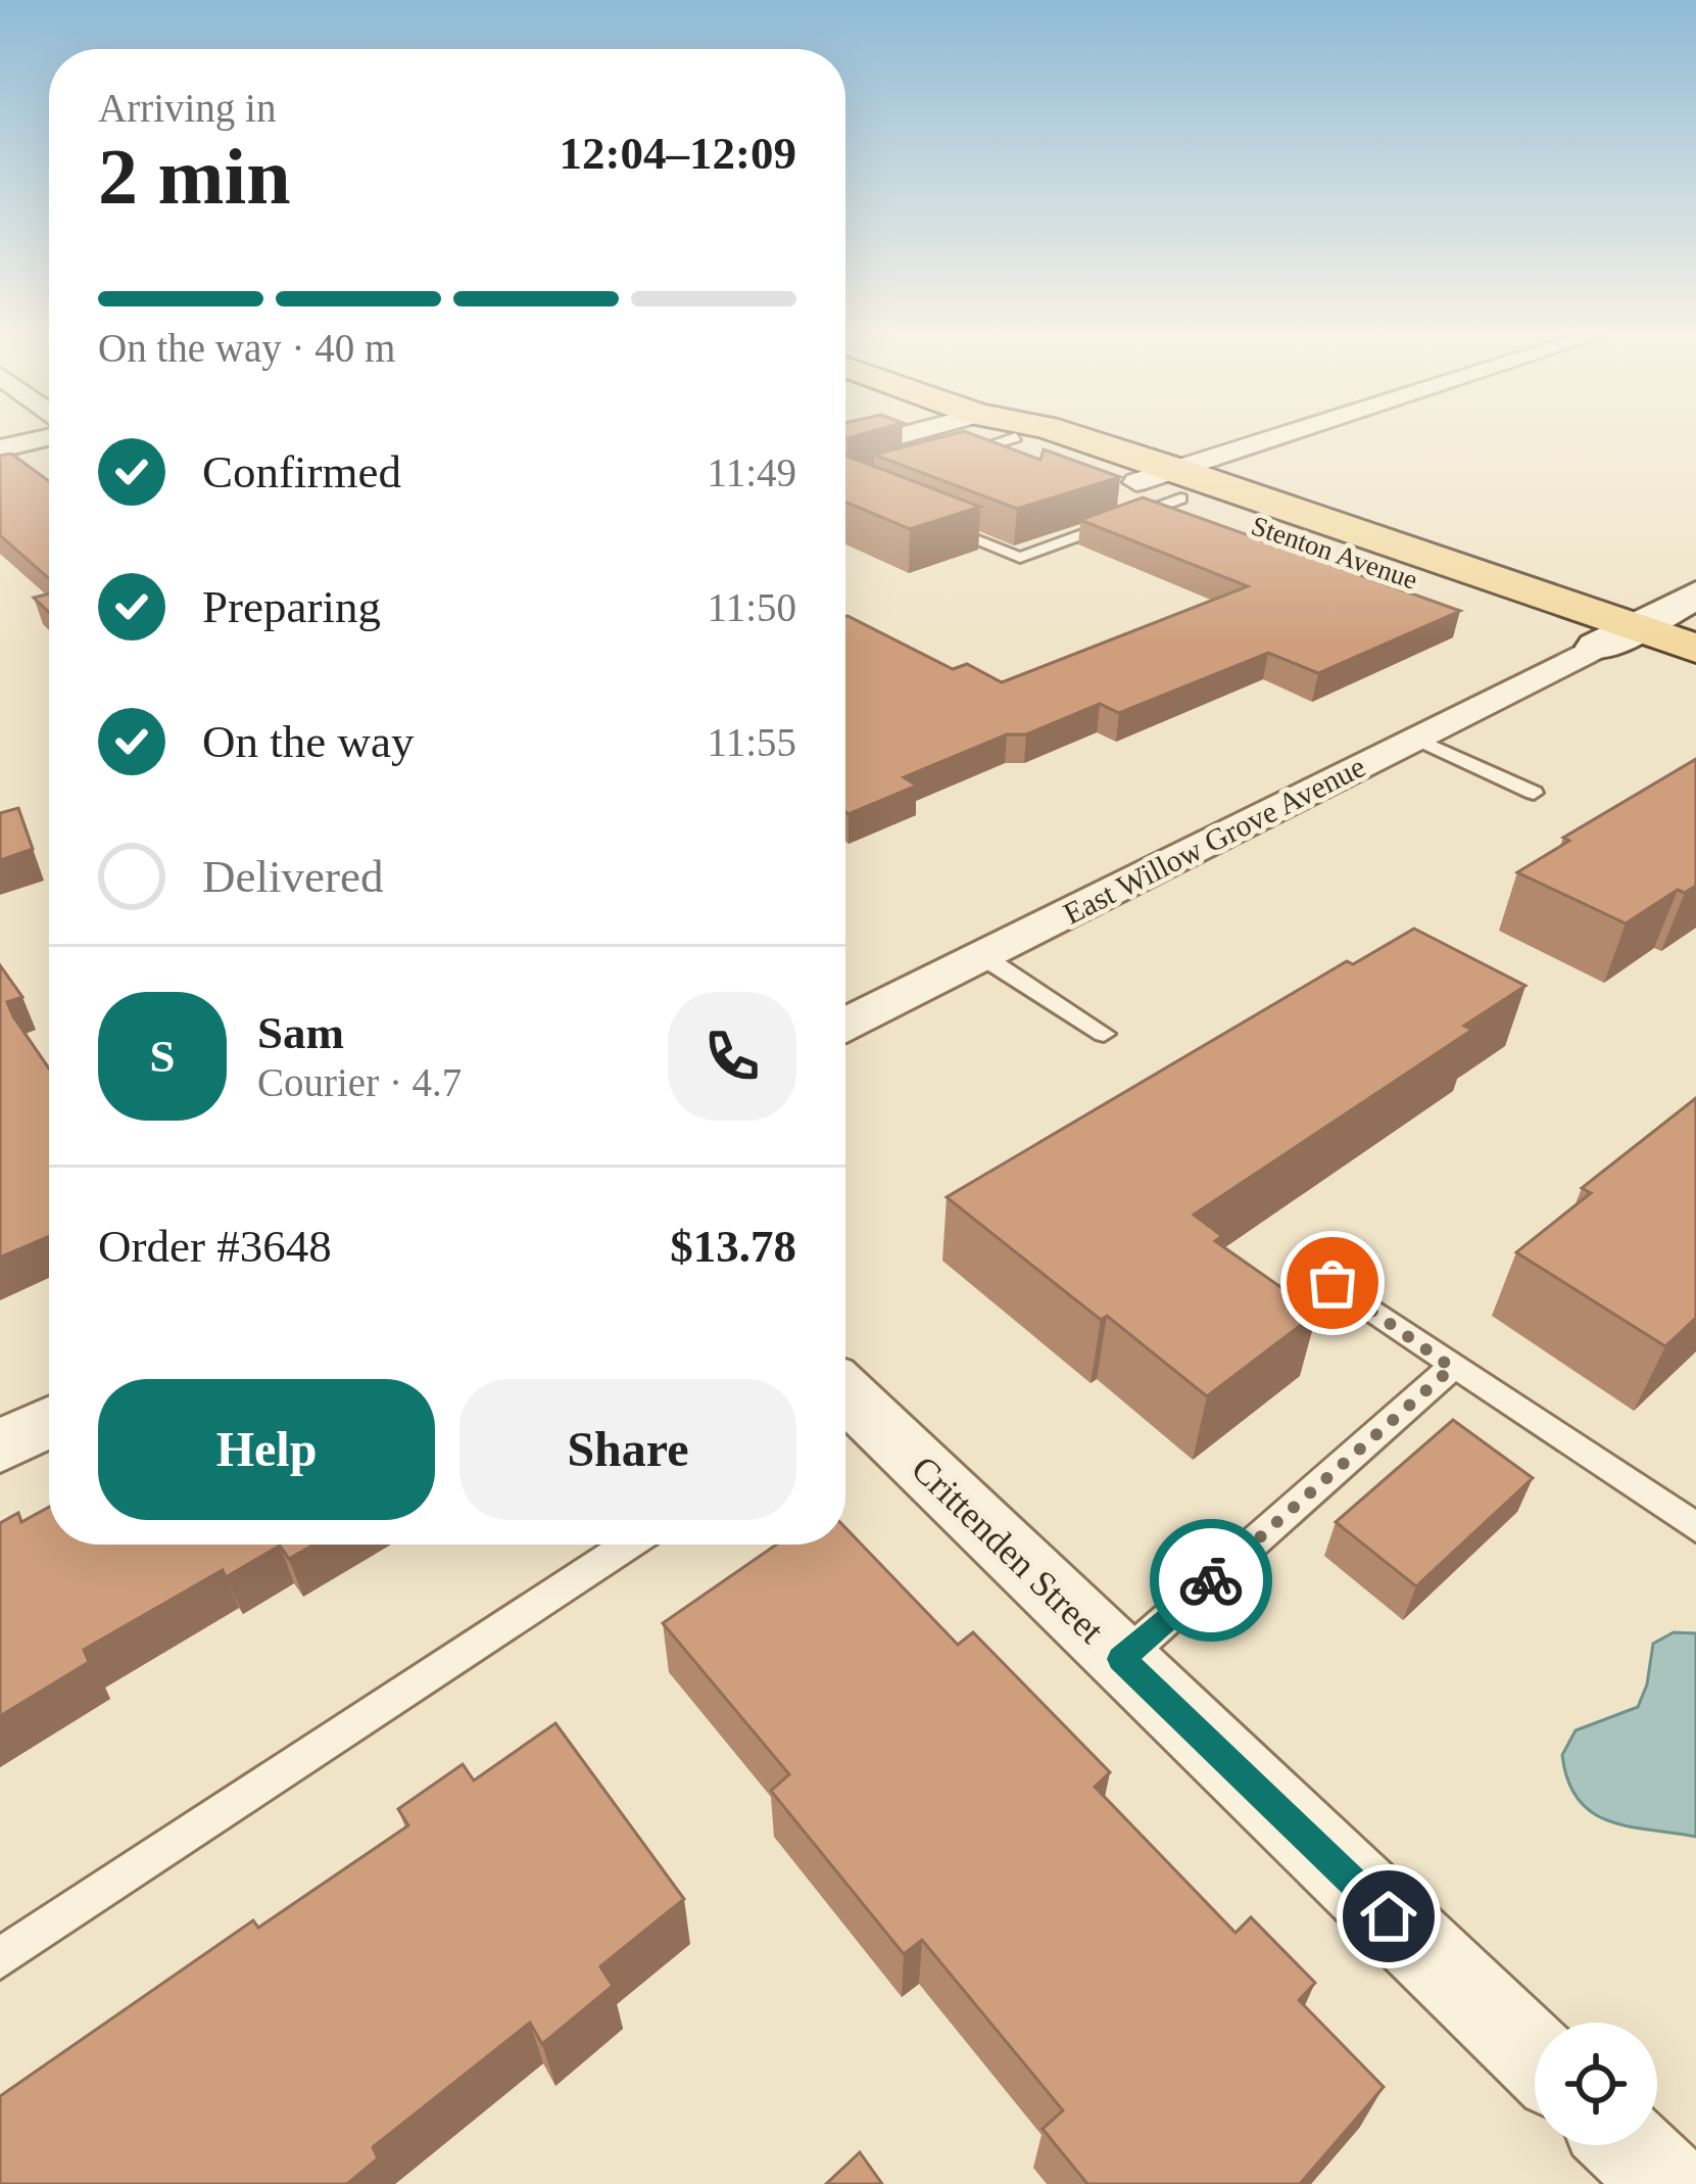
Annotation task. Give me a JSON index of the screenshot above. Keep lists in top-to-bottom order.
{
  "streets": {
    "main road": ["Stenton Avenue"],
    "street": ["East Willow Grove Avenue", "Crittenden Street"]
  },
  "crossings": [
    ["Stenton Avenue", "East Willow Grove Avenue"]
  ],
  "page": {
    "heading": ["2 min", "Arriving in", "12:04–12:09"],
    "panel": [
      "Sam",
      "Courier · 4.7",
      "Order #3648",
      "$13.78"
    ],
    "bar": "On the way · 40 m",
    "list": [
      ["Confirmed", "11:49"],
      ["Preparing", "11:50"],
      ["On the way", "11:55"],
      "Delivered"
    ],
    "round": "S",
    "buttons": ["Help", "Share"]
  }
}
